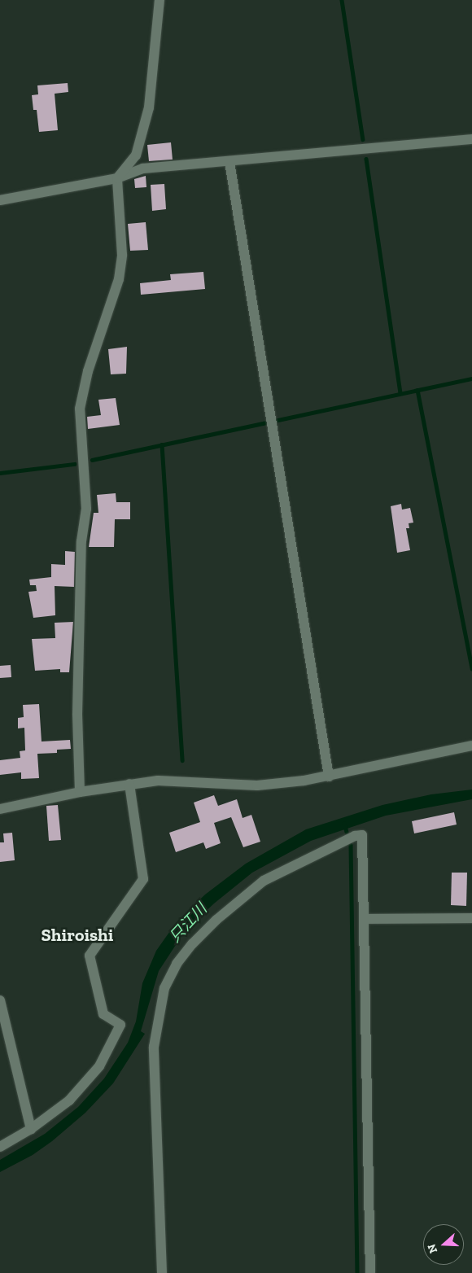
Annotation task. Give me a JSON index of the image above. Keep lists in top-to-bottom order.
{
  "districts": ["Shiroishi"],
  "water": ["只江川"],
  "north": "left"
}
